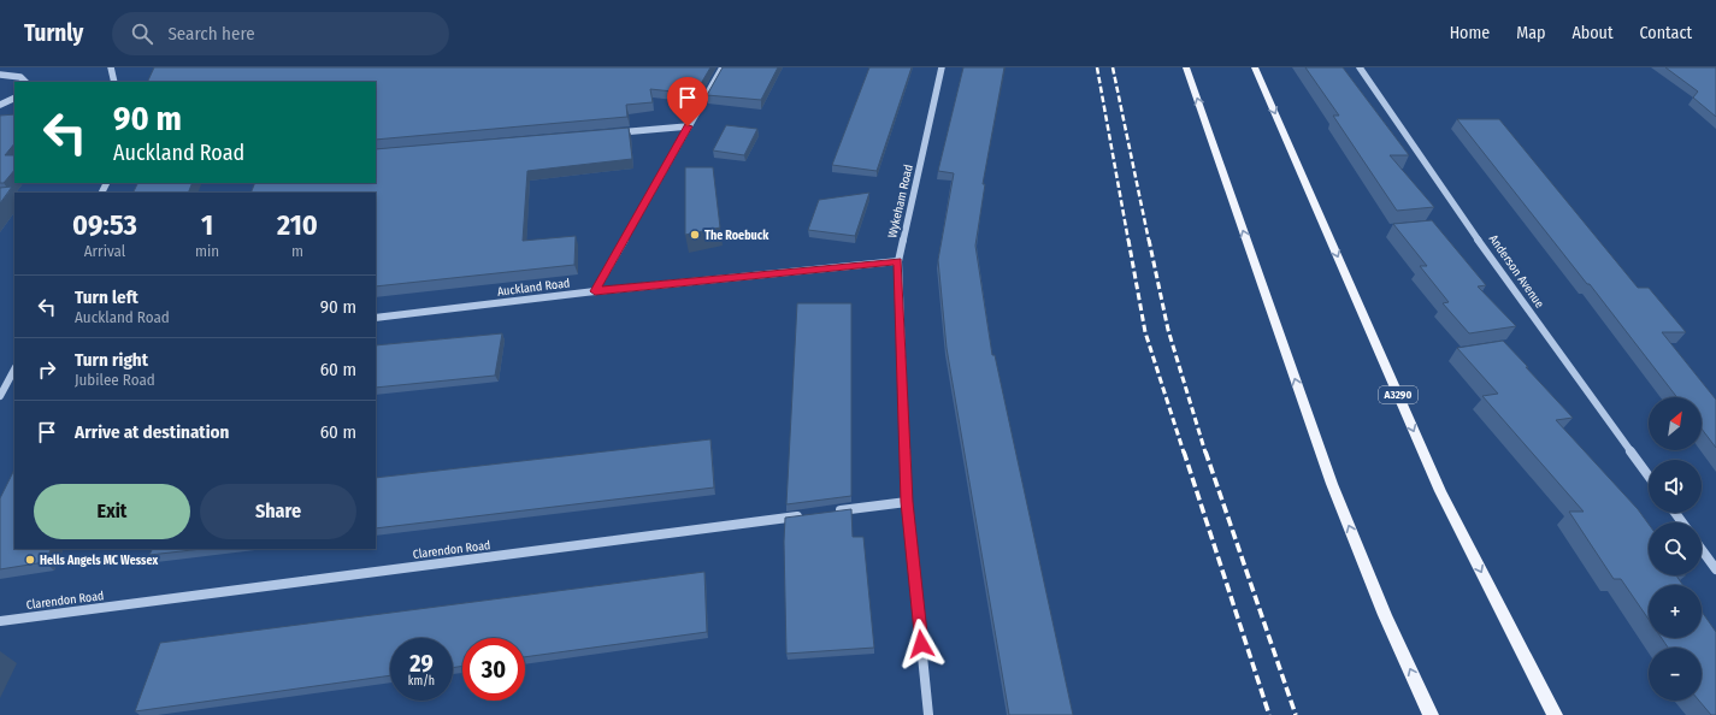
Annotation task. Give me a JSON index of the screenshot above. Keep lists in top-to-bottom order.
{
  "streets": {
    "main road": ["A3290"],
    "street": [
      "Wykeham Road",
      "Anderson Avenue",
      "Auckland Road",
      "Clarendon Road"
    ]
  },
  "crossings": [
    ["Wykeham Road", "Auckland Road"]
  ],
  "places": ["The Roebuck", "Hells Angels MC Wessex"],
  "north": "top right",
  "page": {
    "header": "Turnly",
    "search": "Search here",
    "nav": [
      "Home",
      "Map",
      "About",
      "Contact"
    ],
    "turn": ["90 m", "Auckland Road"],
    "eta": [
      "09:53",
      "Arrival",
      "1",
      "min",
      "210",
      "m"
    ],
    "list": [
      {
        "name": "Turn left",
        "note": "Auckland Road",
        "value": "90 m"
      },
      {
        "name": "Turn right",
        "note": "Jubilee Road",
        "value": "60 m"
      },
      {
        "name": "Arrive at destination",
        "value": "60 m"
      }
    ],
    "map_buttons": ["+", "−"],
    "buttons": ["Exit", "Share"],
    "speed": "29 km/h",
    "limit": "30"
  }
}
